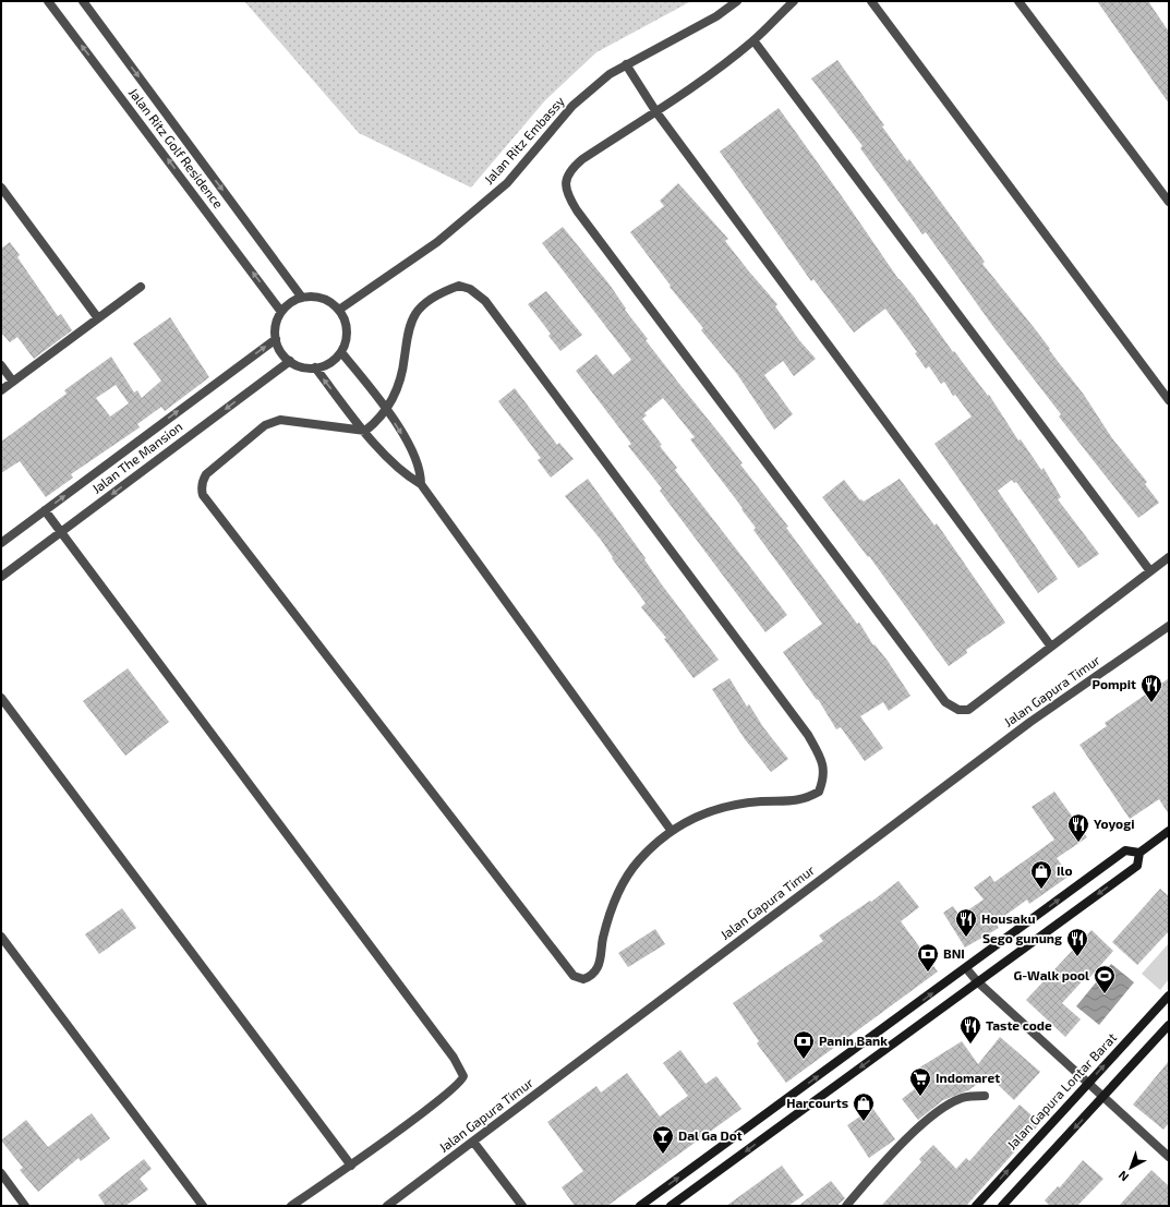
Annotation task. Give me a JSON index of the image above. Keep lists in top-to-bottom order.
{
  "streets": {
    "street": [
      "Jalan Ritz Embassy",
      "Jalan Ritz Golf Residence",
      "Jalan The Mansion",
      "Jalan Gapura Timur",
      "Jalan Gapura Lontar Barat"
    ]
  },
  "crossings": [
    ["Jalan Ritz Embassy", "Jalan Ritz Golf Residence"],
    ["Jalan Ritz Embassy", "Jalan The Mansion"],
    ["Jalan Ritz Golf Residence", "Jalan The Mansion"]
  ],
  "places": {
    "restaurant": [
      "Pompit",
      "Yoyogi",
      "Housaku",
      "Sego gunung",
      "Taste code"
    ],
    "shop": ["Ilo", "Harcourts"],
    "bank": ["BNI", "Panin Bank"],
    "sports": ["G-Walk pool"],
    "supermarket": ["Indomaret"],
    "bar": ["Dal Ga Dot"]
  },
  "north": "bottom left"
}
